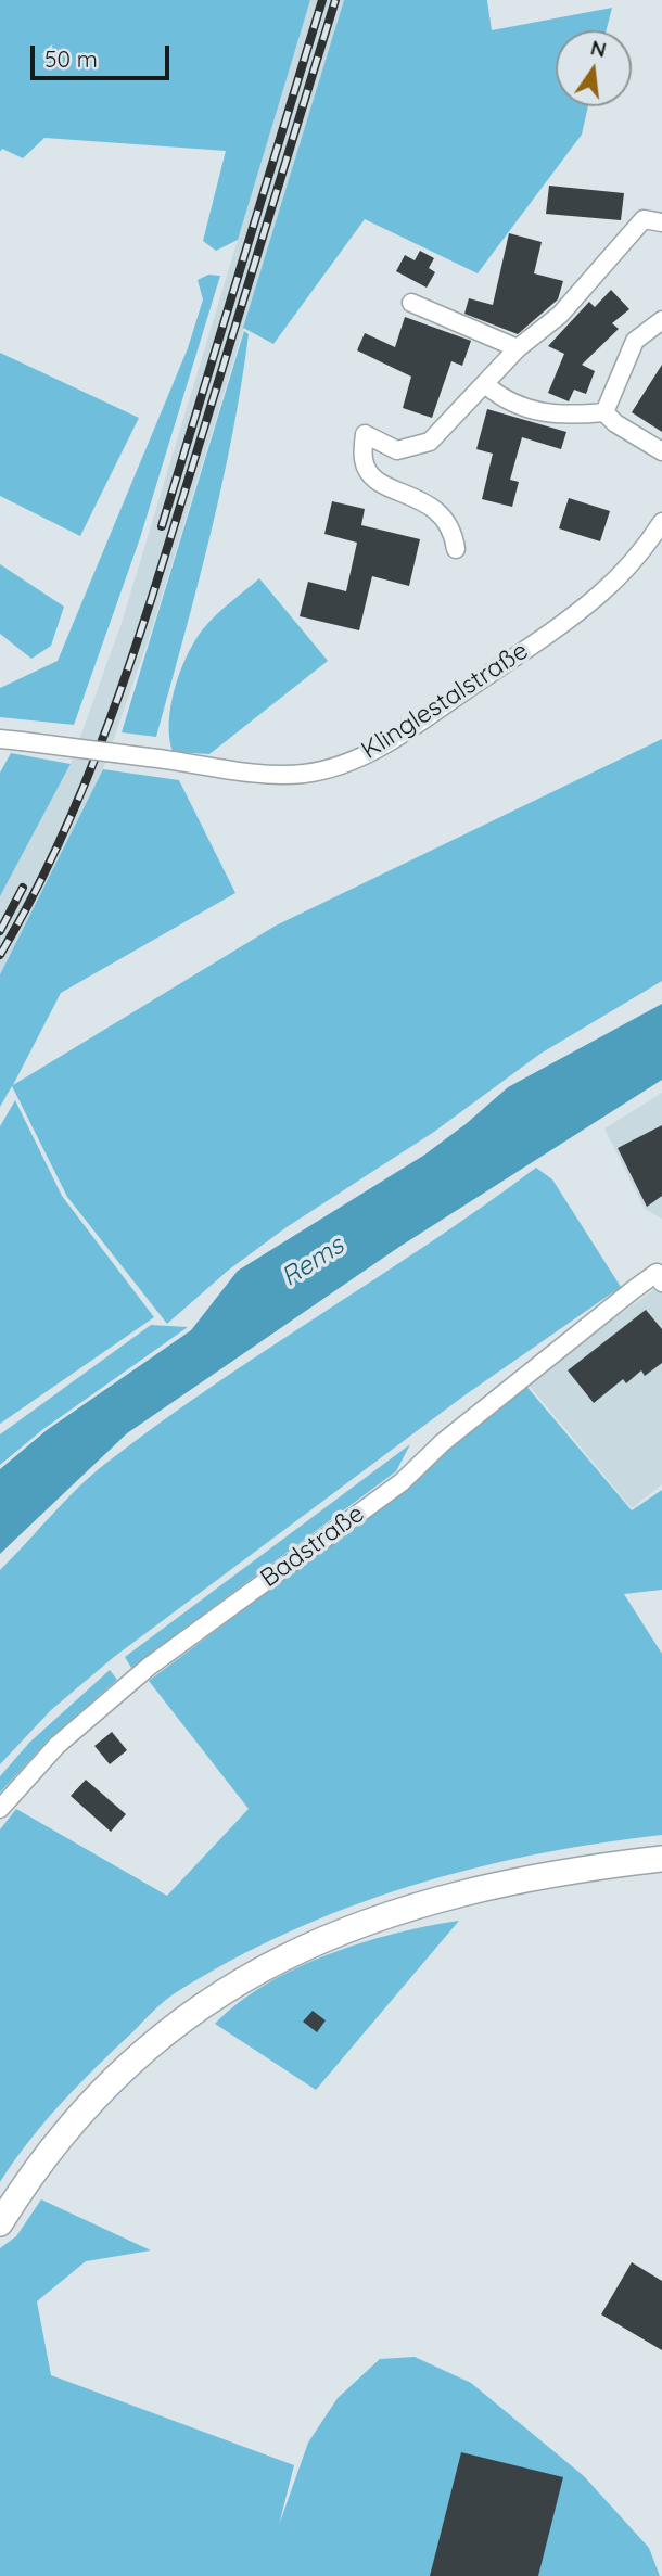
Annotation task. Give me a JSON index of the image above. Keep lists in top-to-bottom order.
{
  "streets": {
    "street": ["Klinglestalstraße", "Badstraße"]
  },
  "water": ["Rems"],
  "scale_bar": "50 m",
  "north": "top"
}
